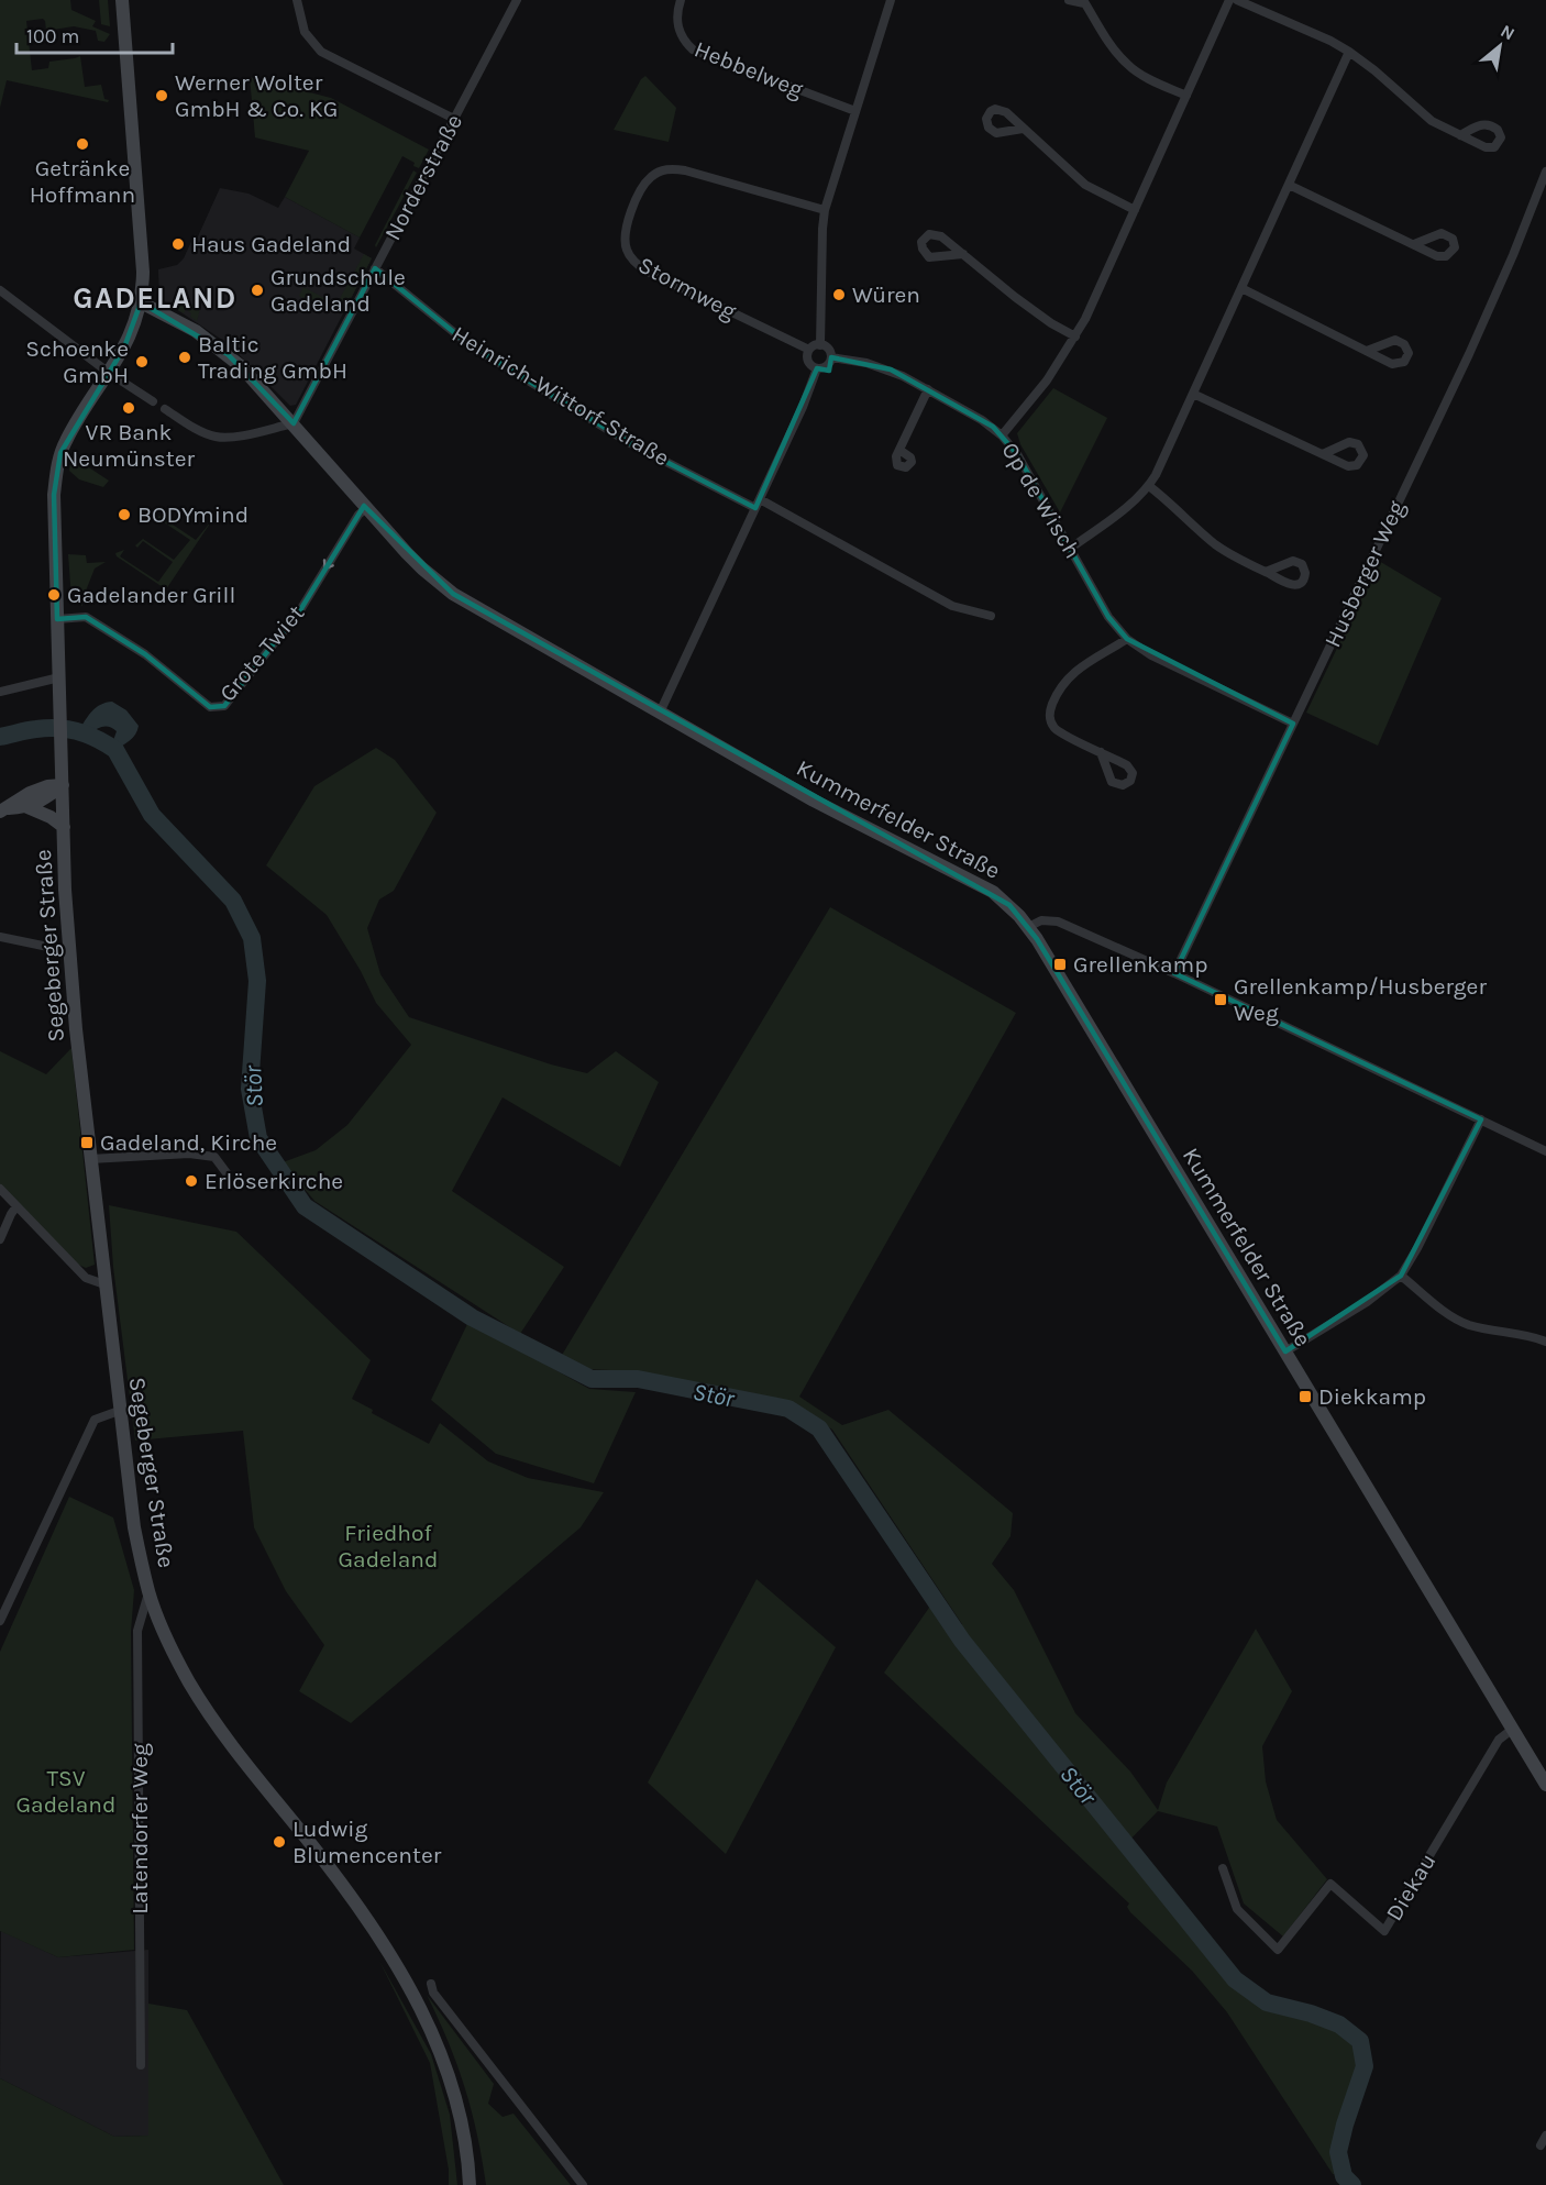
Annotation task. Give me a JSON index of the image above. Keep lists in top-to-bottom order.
{
  "streets": {
    "main road": ["Kummerfelder Straße", "Segeberger Straße"],
    "street": [
      "Hebbelweg",
      "Norderstraße",
      "Stormweg",
      "Heinrich-Wittorf-Straße",
      "Op de Wisch",
      "Husberger Weg",
      "Grote Twiet",
      "Latendorfer Weg",
      "Diekau"
    ]
  },
  "crossings": [
    ["Norderstraße", "Heinrich-Wittorf-Straße"],
    ["Norderstraße", "Kummerfelder Straße"],
    ["Stormweg", "Op de Wisch"],
    ["Op de Wisch", "Husberger Weg"],
    ["Grote Twiet", "Kummerfelder Straße"],
    ["Grote Twiet", "Segeberger Straße"],
    ["Kummerfelder Straße", "Segeberger Straße"],
    ["Kummerfelder Straße", "Diekau"],
    ["Segeberger Straße", "Latendorfer Weg"]
  ],
  "districts": ["GADELAND"],
  "water": ["Stör"],
  "parks": ["Friedhof Gadeland", "TSV Gadeland"],
  "places": {
    "other": [
      "Werner Wolter GmbH & Co. KG",
      "Getränke Hoffmann",
      "Haus Gadeland",
      "Grundschule Gadeland",
      "Würen",
      "Baltic Trading GmbH",
      "Schoenke GmbH",
      "VR Bank Neumünster",
      "BODYmind",
      "Gadelander Grill",
      "Erlöserkirche",
      "Ludwig Blumencenter"
    ],
    "transit": [
      "Grellenkamp",
      "Grellenkamp/Husberger Weg",
      "Gadeland, Kirche",
      "Diekkamp"
    ]
  },
  "scale_bar": "100 m",
  "north": "top right"
}
